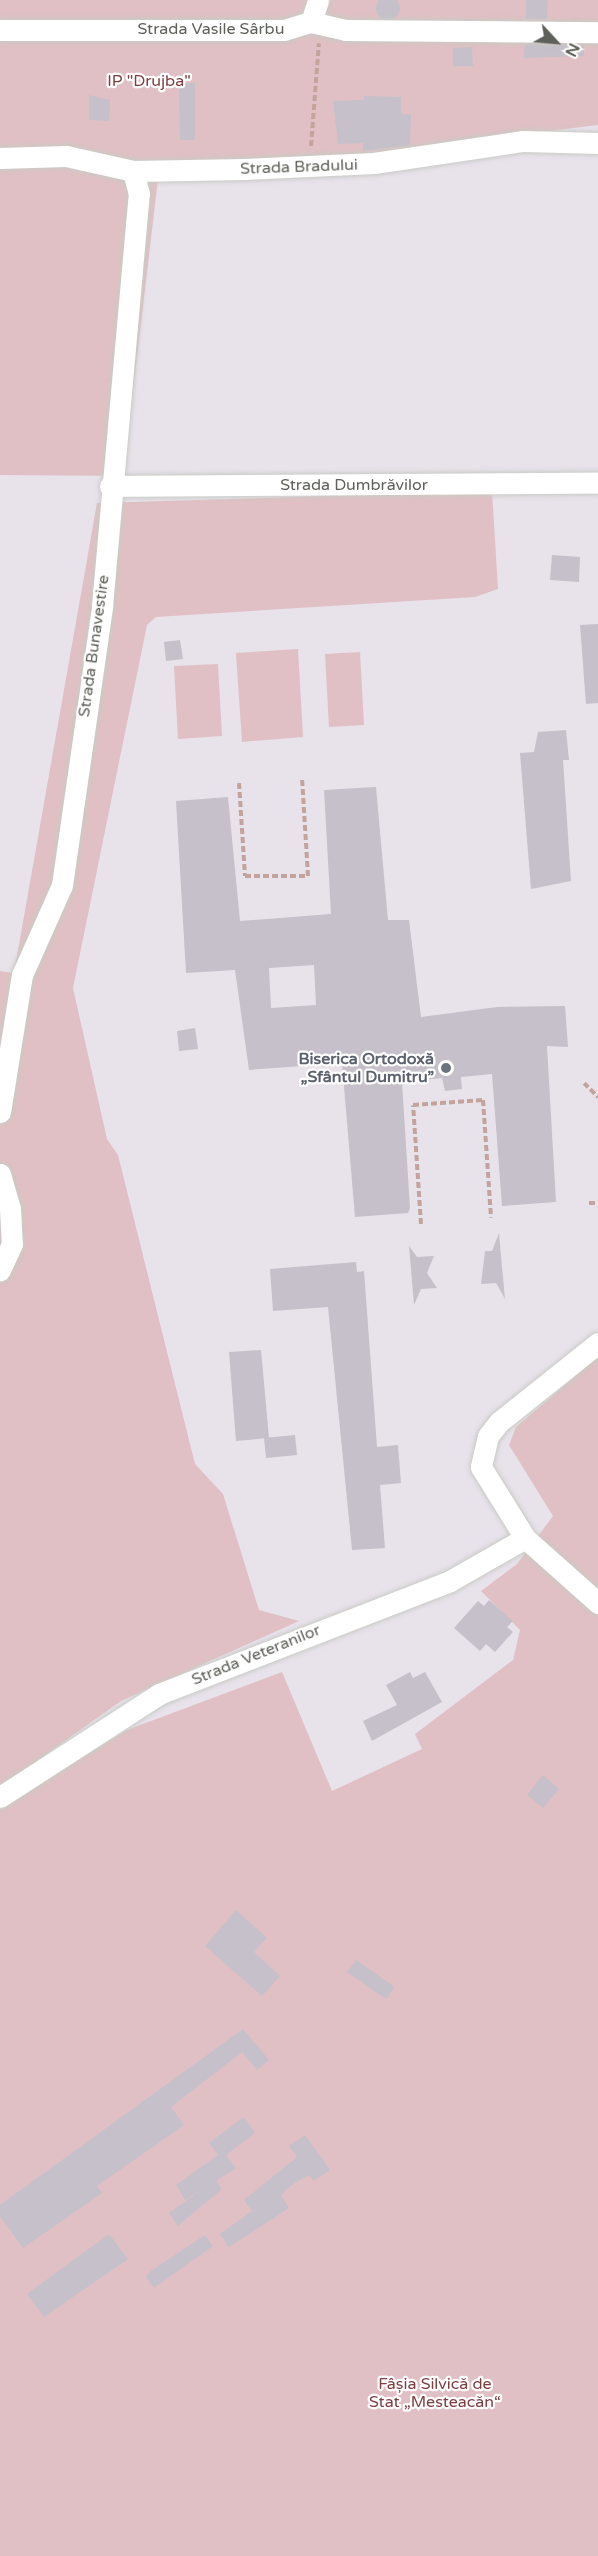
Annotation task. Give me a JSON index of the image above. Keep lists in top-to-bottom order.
{
  "streets": {
    "street": [
      "Strada Vasile Sârbu",
      "Strada Bradului",
      "Strada Dumbrăvilor",
      "Strada Bunavestire",
      "Strada Veteranilor"
    ]
  },
  "crossings": [
    ["Strada Bradului", "Strada Bunavestire"],
    ["Strada Dumbrăvilor", "Strada Bunavestire"]
  ],
  "parks": ["IP \"Drujba\"", "Fâșia Silvică de Stat „Mesteacăn“"],
  "places": ["Biserica Ortodoxă „Sfântul Dumitru”"],
  "north": "bottom right"
}
